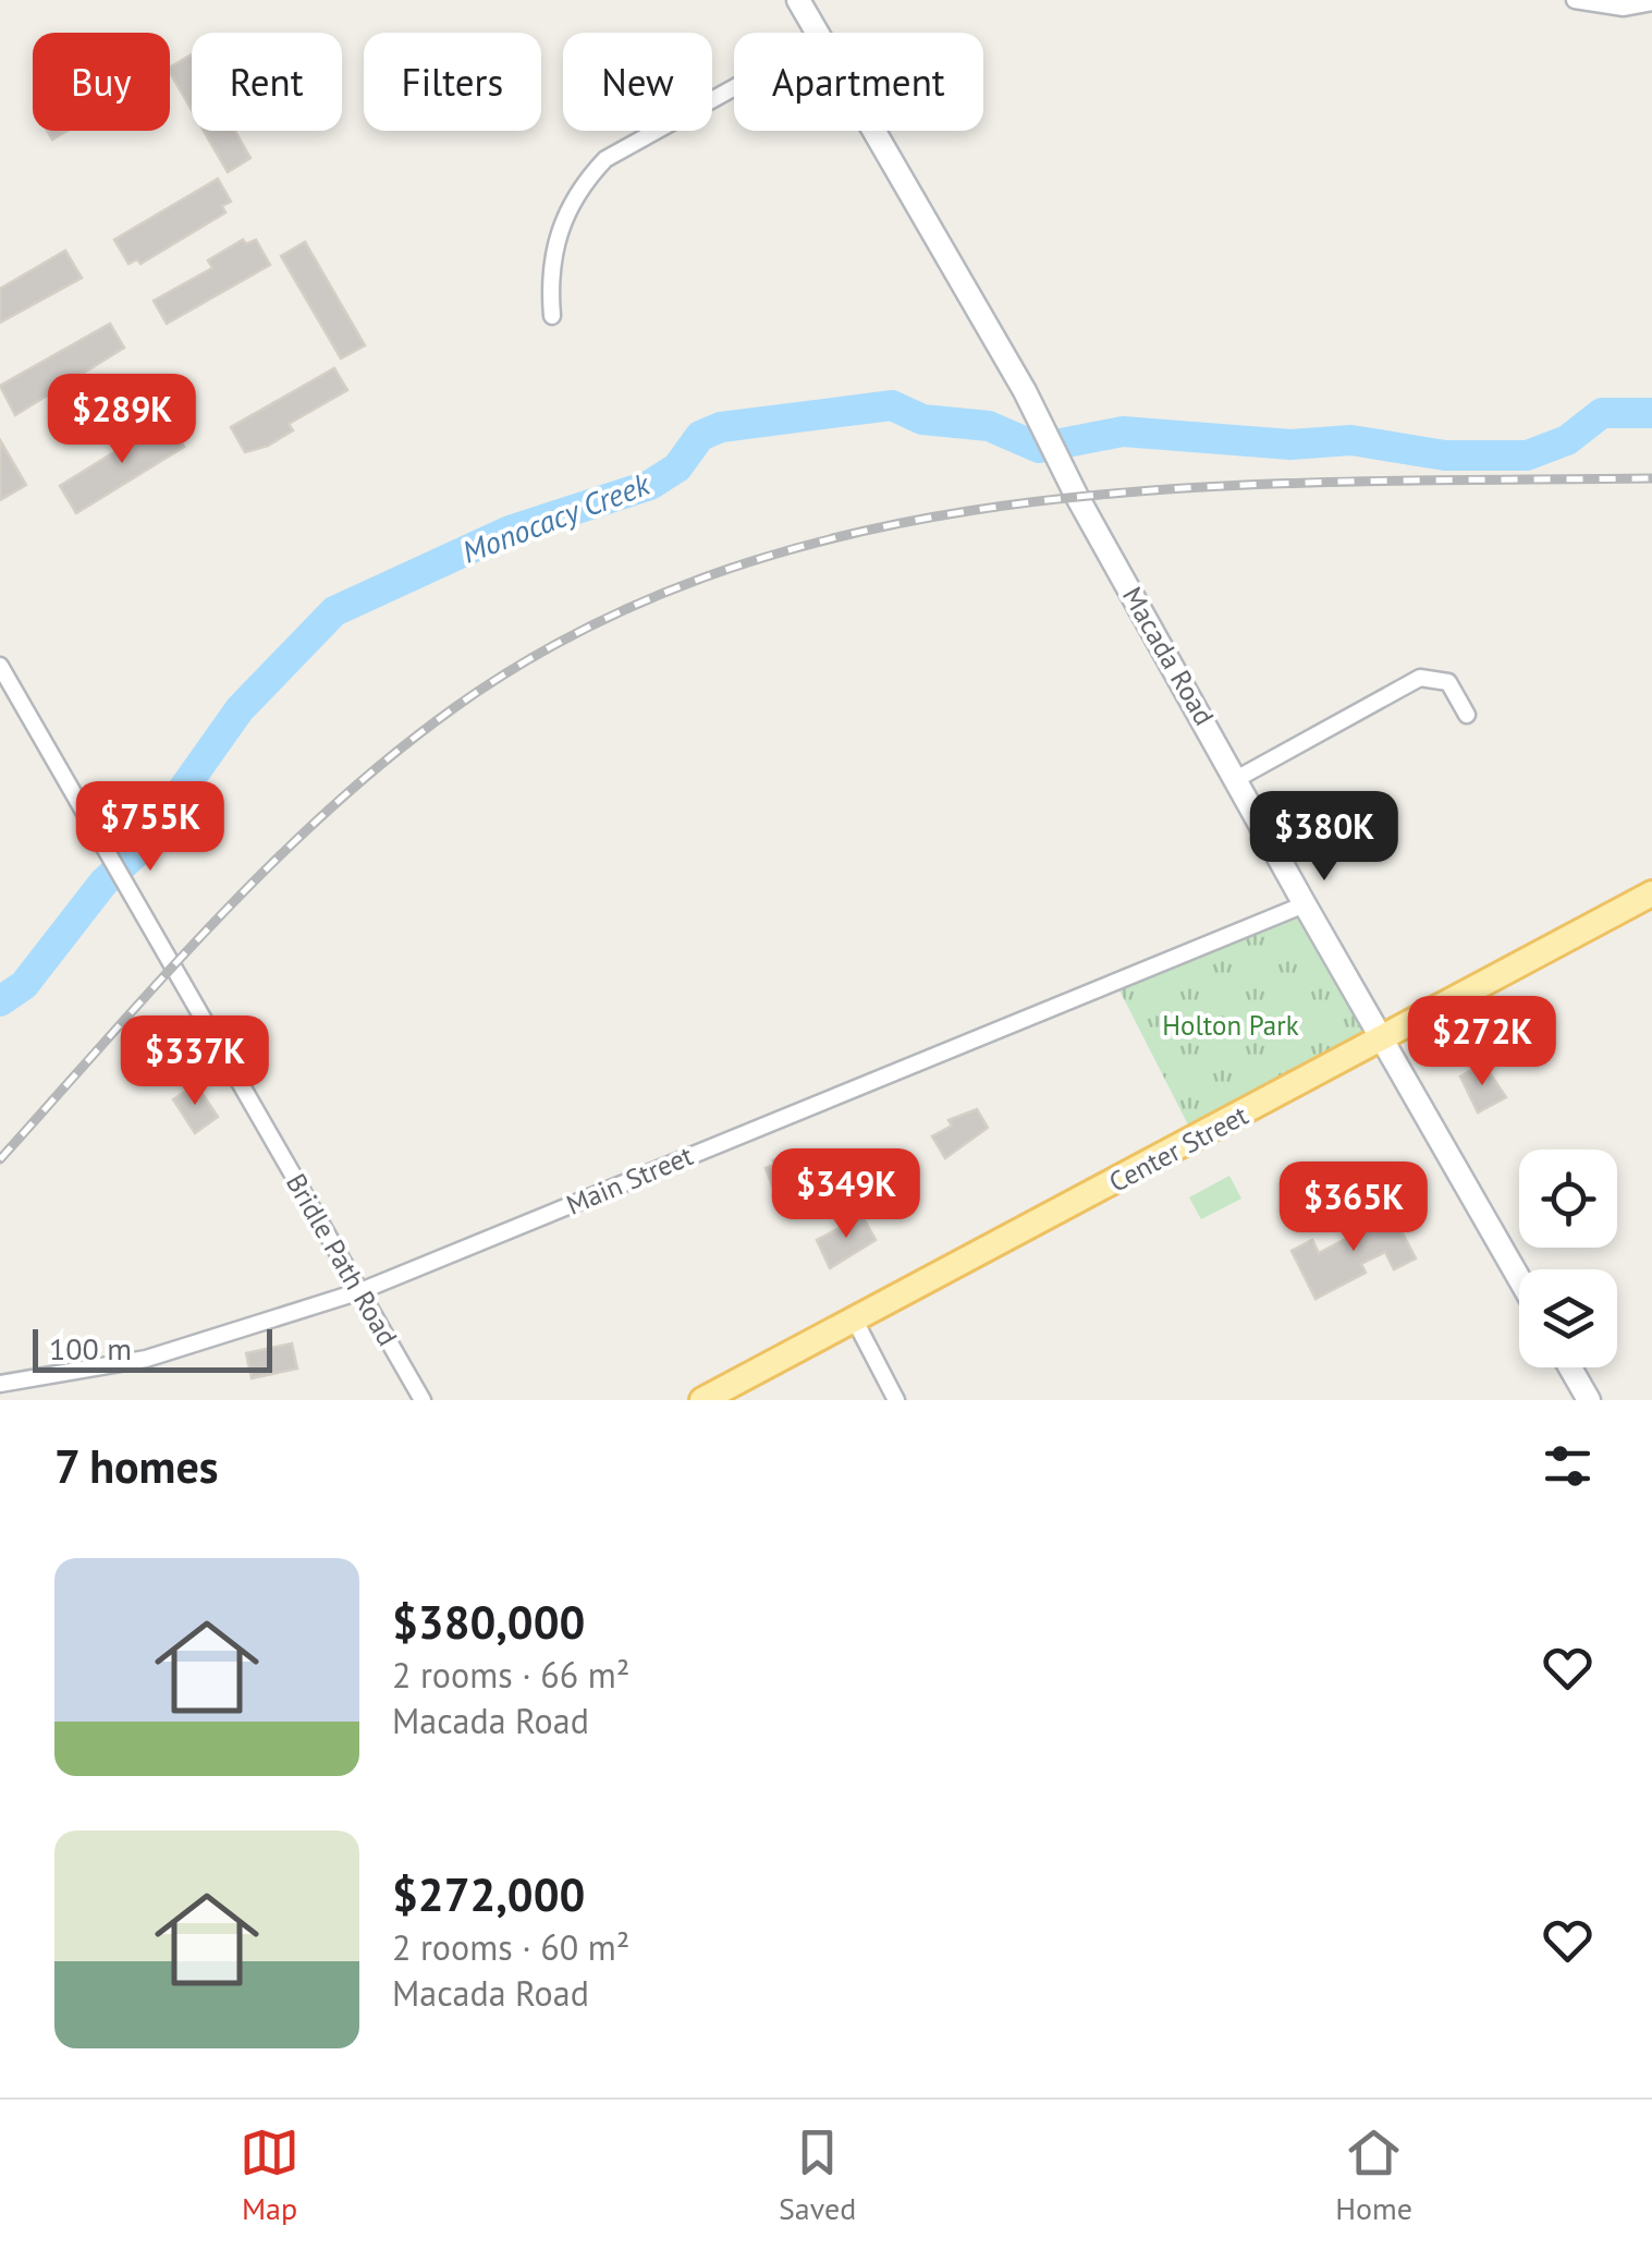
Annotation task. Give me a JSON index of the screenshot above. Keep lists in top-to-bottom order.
{
  "streets": {
    "main road": ["Center Street"],
    "street": ["Macada Road", "Main Street", "Bridle Path Road"]
  },
  "crossings": [
    ["Macada Road", "Center Street"],
    ["Macada Road", "Main Street"],
    ["Main Street", "Bridle Path Road"]
  ],
  "water": ["Monocacy Creek"],
  "parks": ["Holton Park"],
  "scale_bar": "100 m",
  "page": {
    "chip": [
      "Buy",
      "Rent",
      "Filters",
      "New",
      "Apartment"
    ],
    "price": [
      "$289K",
      "$755K",
      "$380K",
      "$272K",
      "$337K",
      "$349K",
      "$365K"
    ],
    "scale": "100 m",
    "heading": "7 homes",
    "list": [
      {
        "name": "$380,000",
        "note": "2 rooms · 66 m² · Macada Road"
      },
      {
        "name": "$272,000",
        "note": "2 rooms · 60 m² · Macada Road"
      }
    ],
    "tabs": ["Map", "Saved", "Home"]
  }
}
